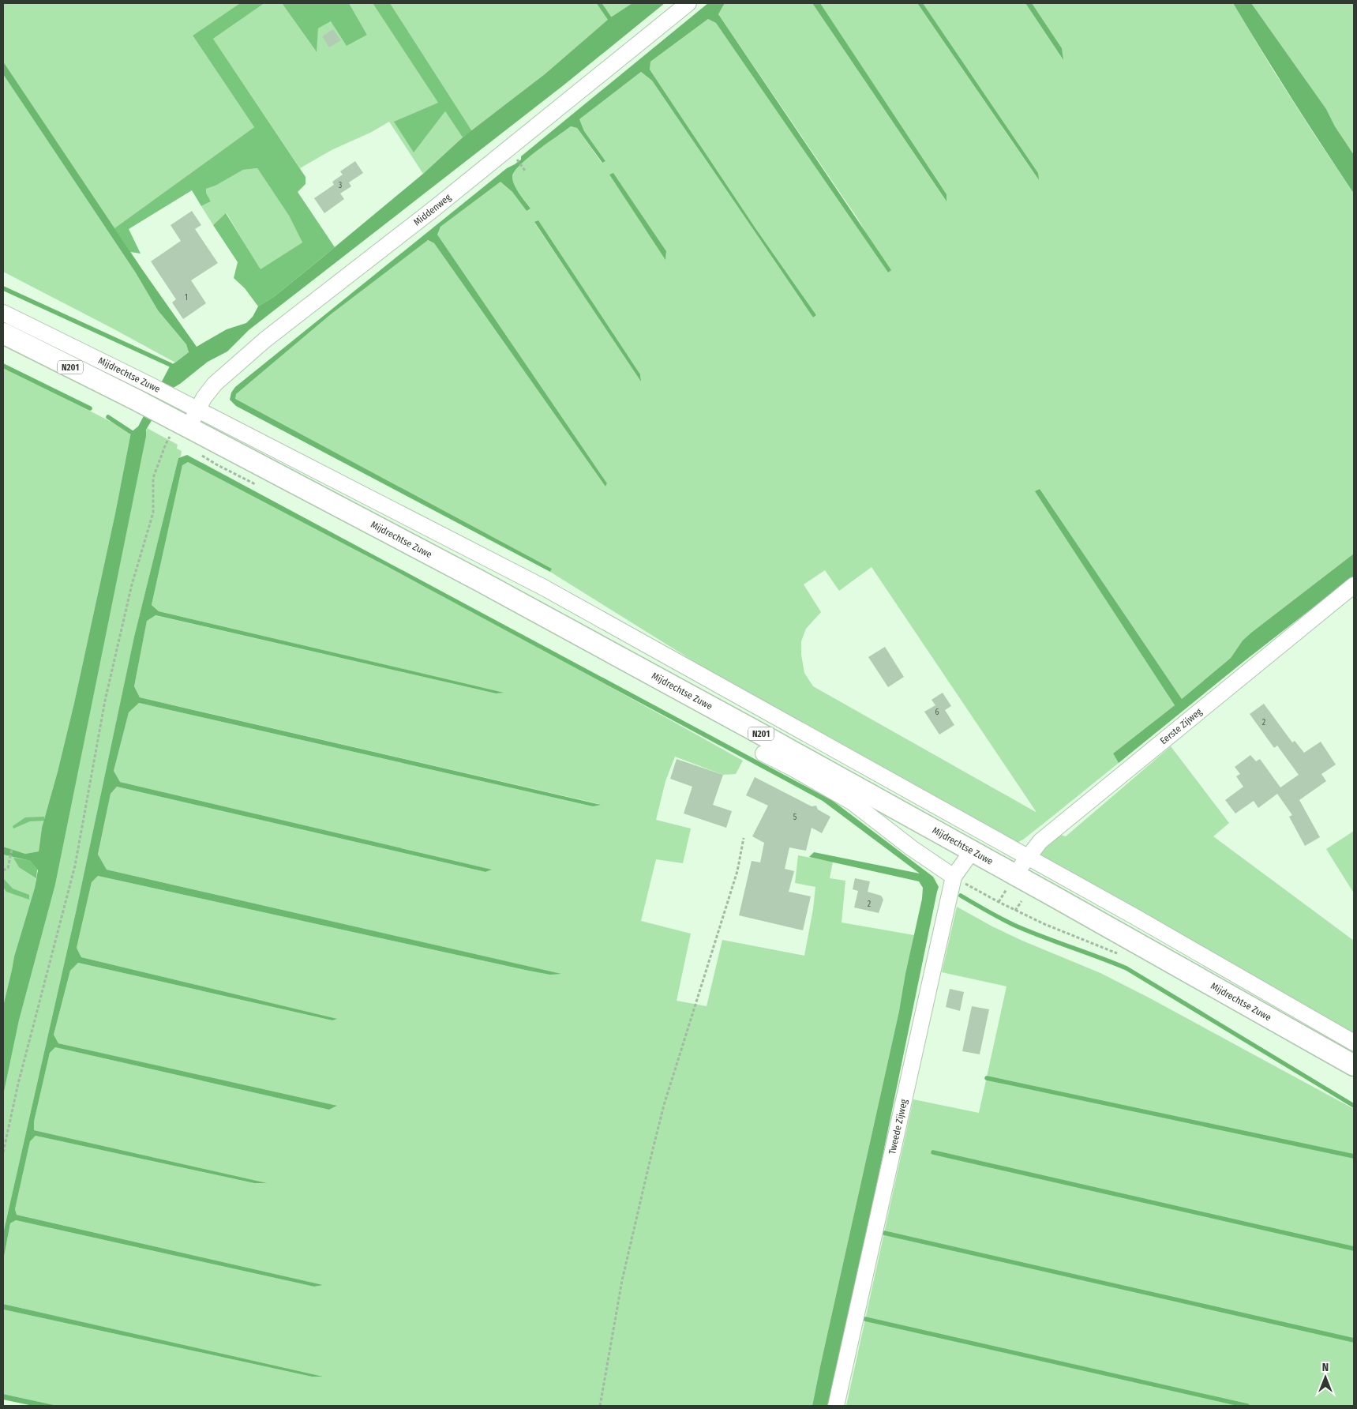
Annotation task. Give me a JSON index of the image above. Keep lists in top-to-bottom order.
{
  "streets": {
    "main road": ["N201", "Mijdrechtse Zuwe"],
    "street": ["Middenweg", "Eerste Zijweg", "Tweede Zijweg"]
  },
  "crossings": [
    ["Middenweg", "Mijdrechtse Zuwe"],
    ["Mijdrechtse Zuwe", "Eerste Zijweg"],
    ["Mijdrechtse Zuwe", "Tweede Zijweg"]
  ],
  "house_numbers": [
    "3",
    "1",
    "6",
    "2",
    "5",
    "2"
  ],
  "north": "top"
}
